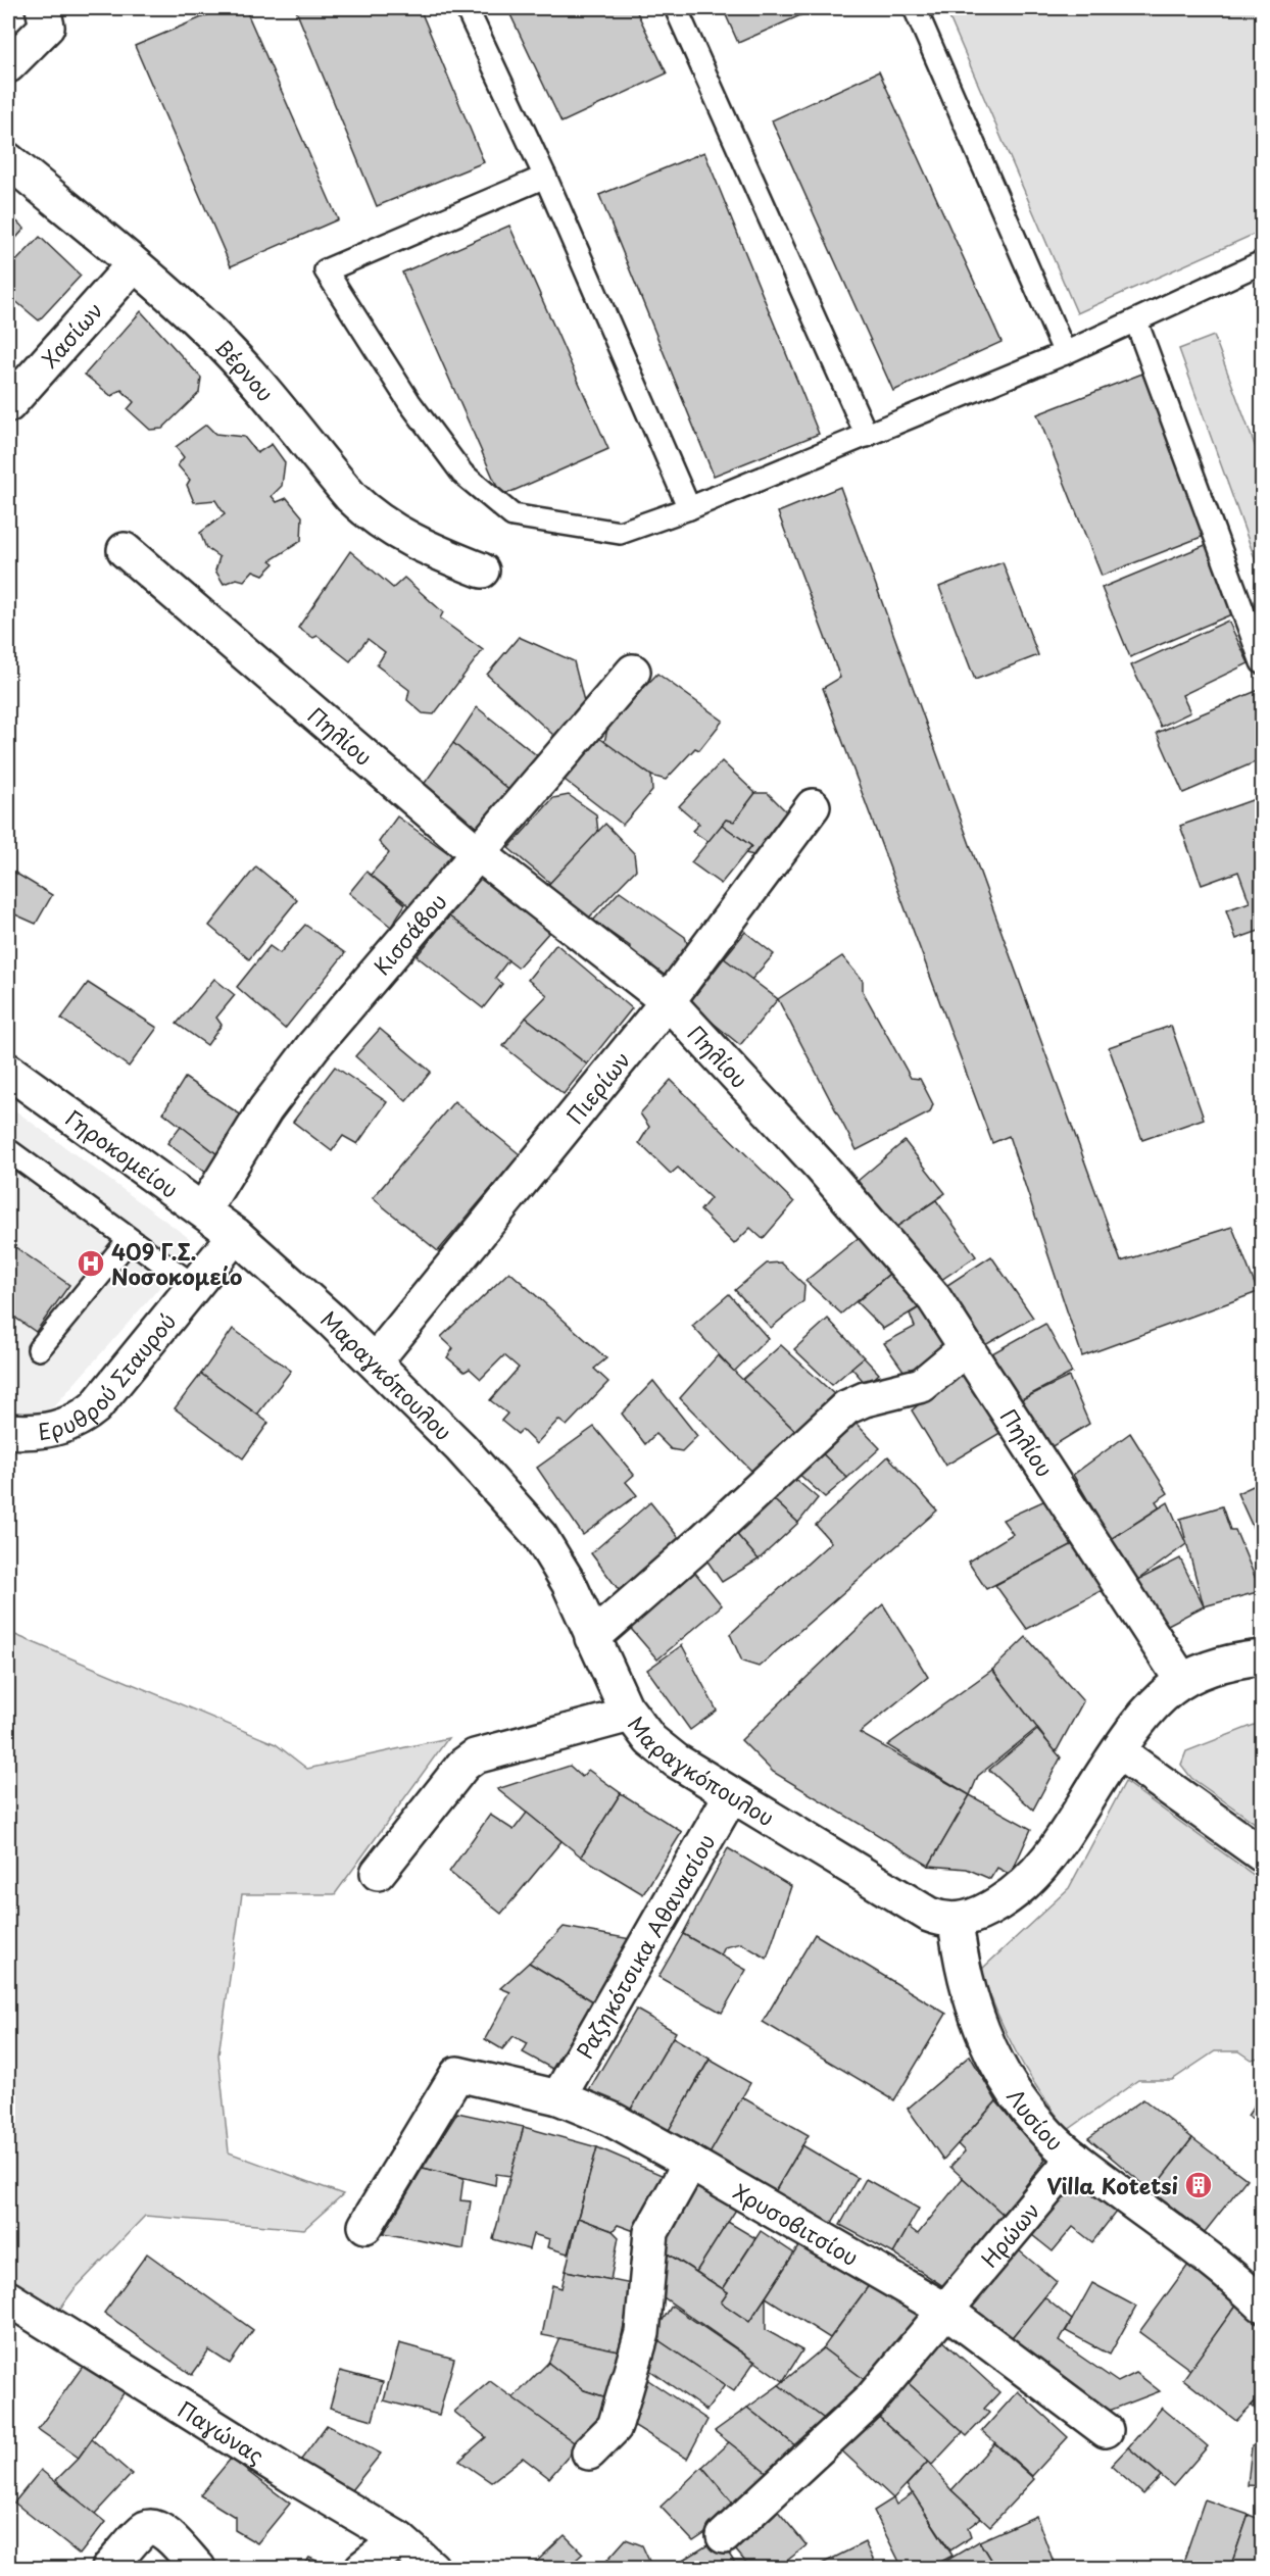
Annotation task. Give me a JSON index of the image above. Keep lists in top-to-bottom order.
{
  "streets": {
    "street": [
      "Χασίων",
      "Βέρνου",
      "Πηλίου",
      "Κισσάβου",
      "Πιερίων",
      "Γηροκομείου",
      "Ερυθρού Σταυρού",
      "Μαραγκόπουλου",
      "Ραζηκότσικα Αθανασίου",
      "Λυσίου",
      "Χρυσοβιτσίου",
      "Ηρώων",
      "Παγώνας"
    ]
  },
  "crossings": [
    ["Χασίων", "Βέρνου"],
    ["Πηλίου", "Κισσάβου"],
    ["Πηλίου", "Πιερίων"],
    ["Πηλίου", "Μαραγκόπουλου"],
    ["Κισσάβου", "Γηροκομείου"],
    ["Πιερίων", "Μαραγκόπουλου"],
    ["Γηροκομείου", "Ερυθρού Σταυρού"],
    ["Γηροκομείου", "Μαραγκόπουλου"],
    ["Ερυθρού Σταυρού", "Μαραγκόπουλου"],
    ["Μαραγκόπουλου", "Ραζηκότσικα Αθανασίου"],
    ["Μαραγκόπουλου", "Λυσίου"],
    ["Ραζηκότσικα Αθανασίου", "Χρυσοβιτσίου"],
    ["Λυσίου", "Ηρώων"],
    ["Χρυσοβιτσίου", "Ηρώων"]
  ],
  "places": {
    "hospital": ["409 Γ.Σ. Νοσοκομείο"],
    "building": ["Villa Kotetsi"]
  }
}
